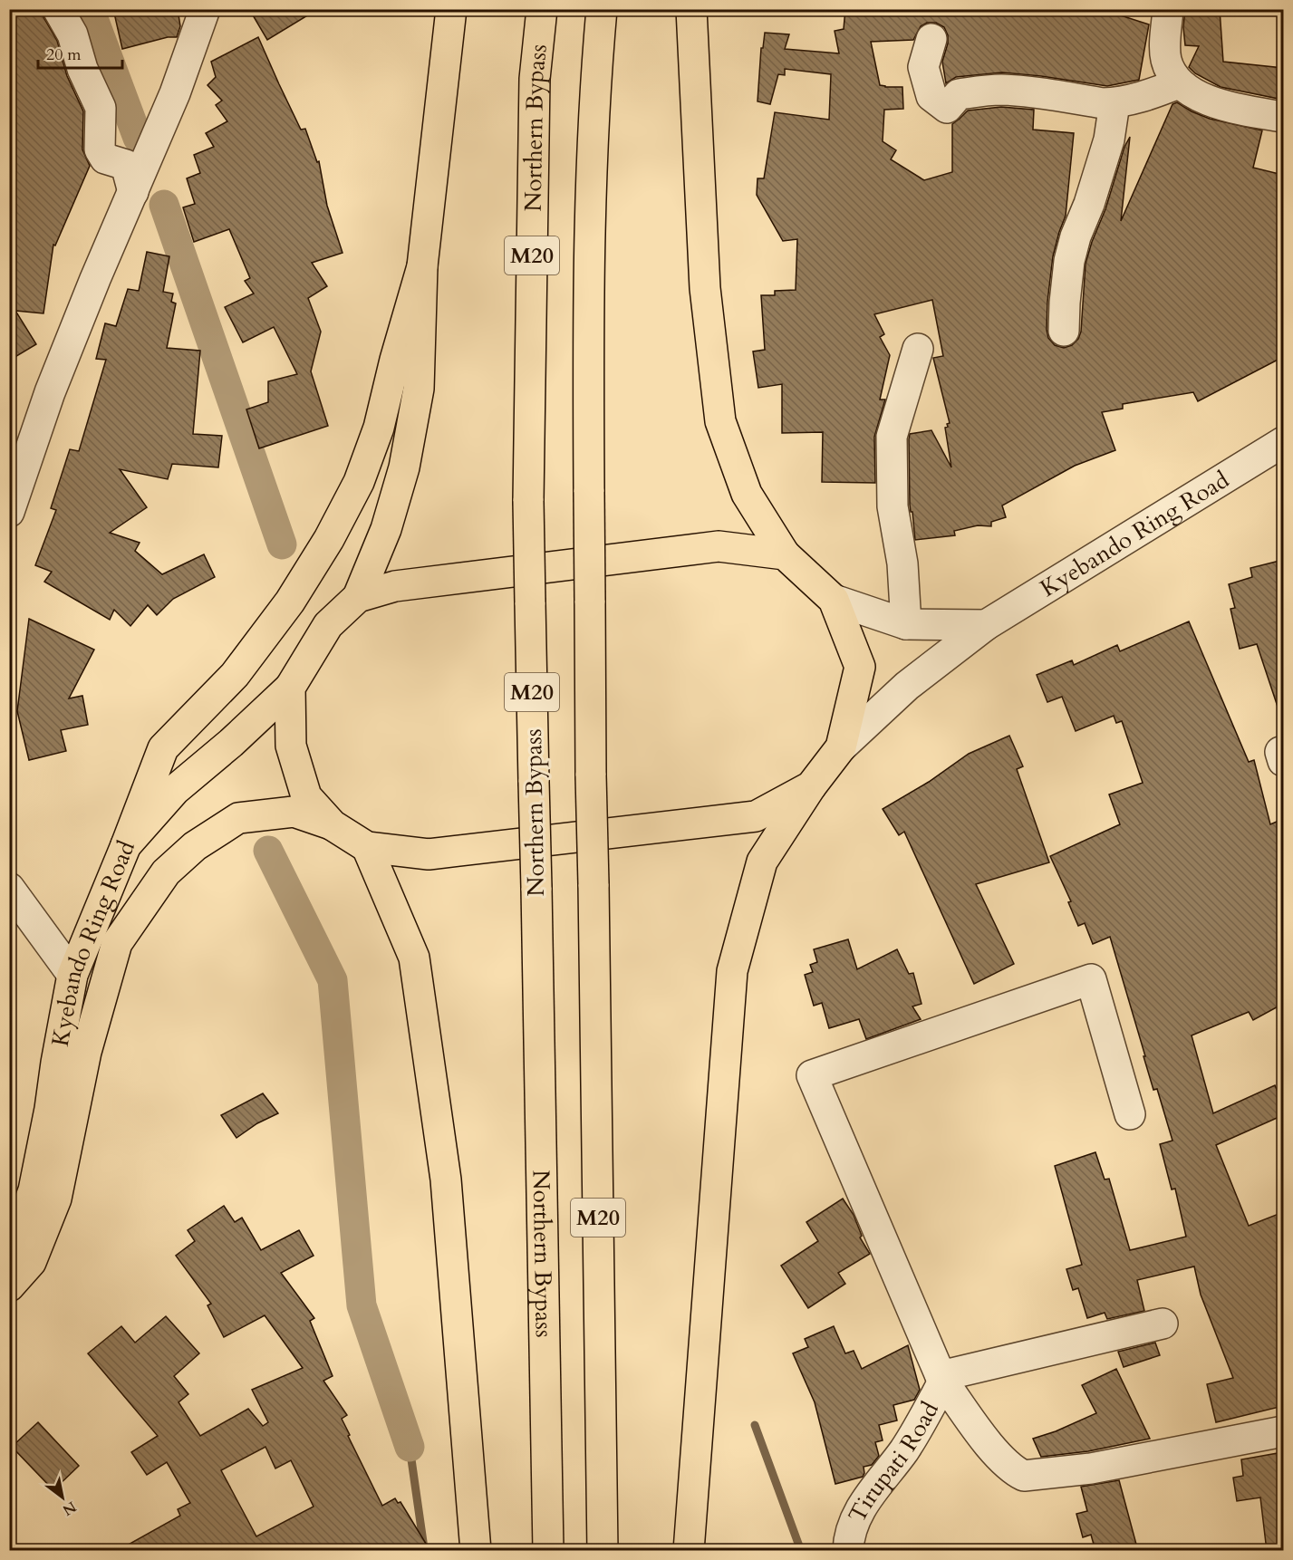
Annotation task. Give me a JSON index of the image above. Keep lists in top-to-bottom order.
{
  "streets": {
    "main road": ["Northern Bypass", "M20", "Kyebando Ring Road"],
    "street": ["Tirupati Road"]
  },
  "scale_bar": "20 m",
  "north": "bottom right"
}
